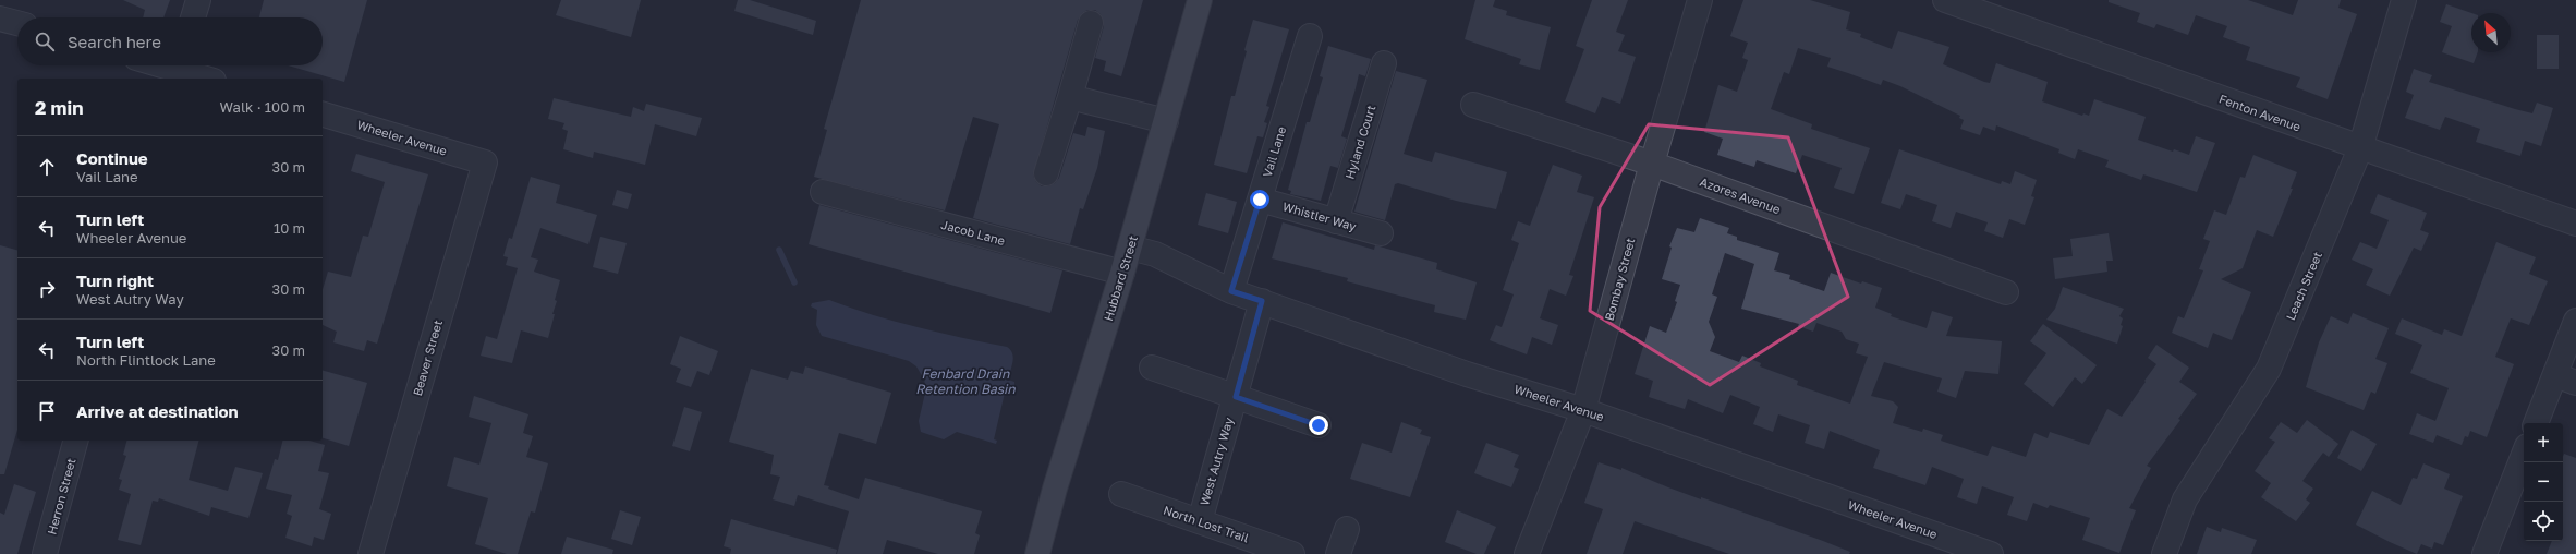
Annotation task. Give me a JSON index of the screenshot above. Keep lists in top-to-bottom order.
{
  "streets": {
    "main road": ["Hubbard Street"],
    "street": [
      "Fenton Avenue",
      "Wheeler Avenue",
      "Hyland Court",
      "Vail Lane",
      "Azores Avenue",
      "Whistler Way",
      "Jacob Lane",
      "Bombay Street",
      "Leach Street",
      "Beaver Street",
      "West Autry Way",
      "Herron Street",
      "North Lost Trail"
    ]
  },
  "crossings": [
    ["Fenton Avenue", "Leach Street"],
    ["Wheeler Avenue", "Vail Lane"],
    ["Wheeler Avenue", "Hubbard Street"],
    ["Wheeler Avenue", "Bombay Street"],
    ["Wheeler Avenue", "Beaver Street"],
    ["Wheeler Avenue", "West Autry Way"],
    ["Hyland Court", "Whistler Way"],
    ["Vail Lane", "Whistler Way"],
    ["Azores Avenue", "Bombay Street"],
    ["Jacob Lane", "Hubbard Street"],
    ["West Autry Way", "North Lost Trail"]
  ],
  "water": ["Fenbard Drain Retention Basin"],
  "north": "top left",
  "page": {
    "search": "Search here",
    "heading": ["2 min", "Walk · 100 m"],
    "list": [
      ["Continue", "Vail Lane", "30 m"],
      ["Turn left", "Wheeler Avenue", "10 m"],
      ["Turn right", "West Autry Way", "30 m"],
      ["Turn left", "North Flintlock Lane", "30 m"],
      "Arrive at destination"
    ],
    "map_buttons": ["+", "−"]
  }
}
